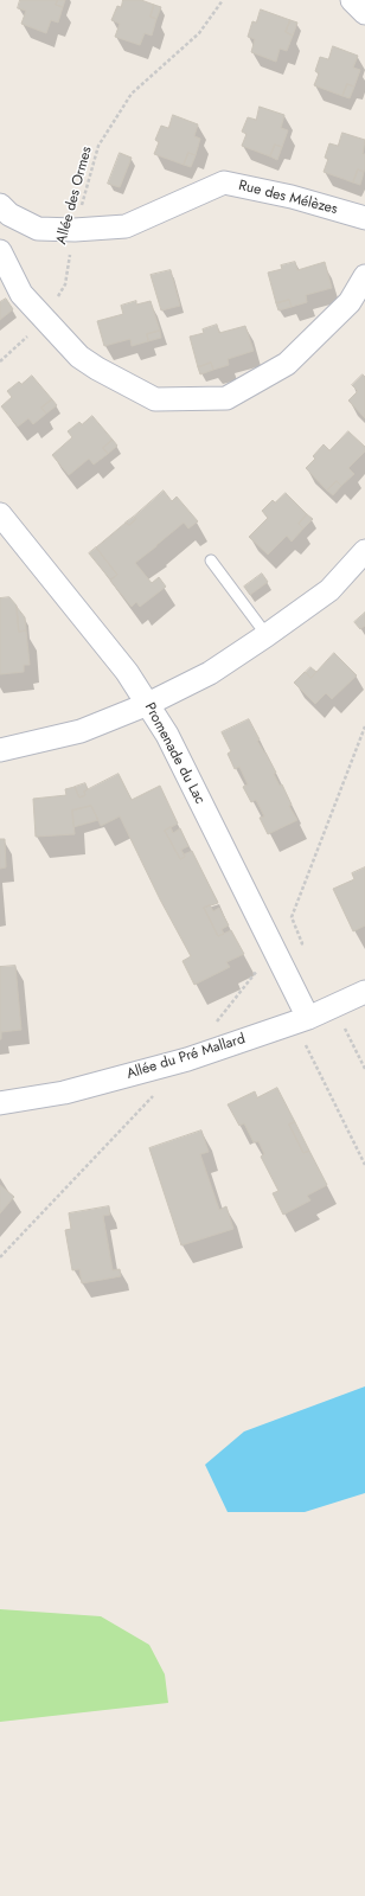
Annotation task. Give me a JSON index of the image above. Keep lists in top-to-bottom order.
{
  "streets": {
    "street": ["Rue des Mélèzes", "Promenade du Lac", "Allée du Pré Mallard"],
    "path": ["Allée des Ormes"]
  },
  "crossings": [
    ["Allée des Ormes", "Rue des Mélèzes"],
    ["Promenade du Lac", "Allée du Pré Mallard"]
  ]
}
